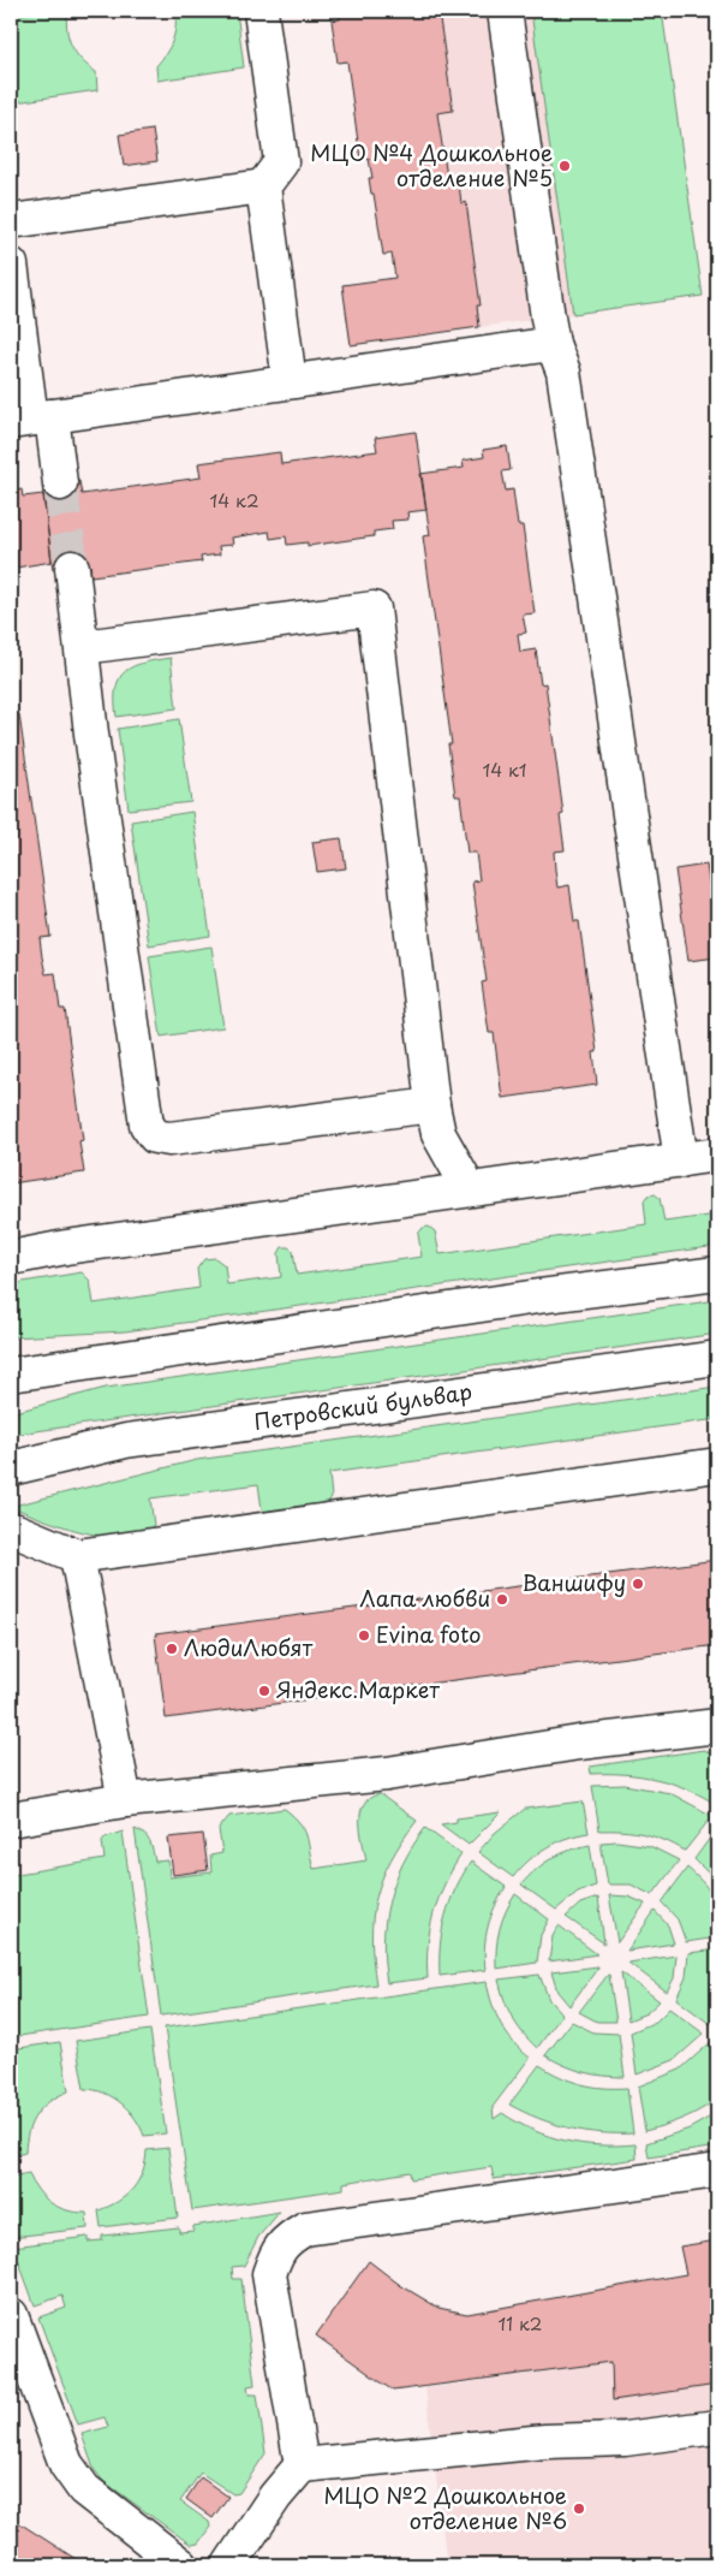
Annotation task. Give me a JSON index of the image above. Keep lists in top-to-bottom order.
{
  "streets": {
    "street": ["Петровский бульвар"]
  },
  "places": [
    "МЦО №4 Дошкольное отделение №5",
    "Ваншифу",
    "Лапа любви",
    "Evina foto",
    "ЛюдиЛюбят",
    "Яндекс.Маркет",
    "МЦО №2 Дошкольное отделение №6"
  ],
  "house_numbers": ["14 к2", "14 к1", "11 к2"]
}
